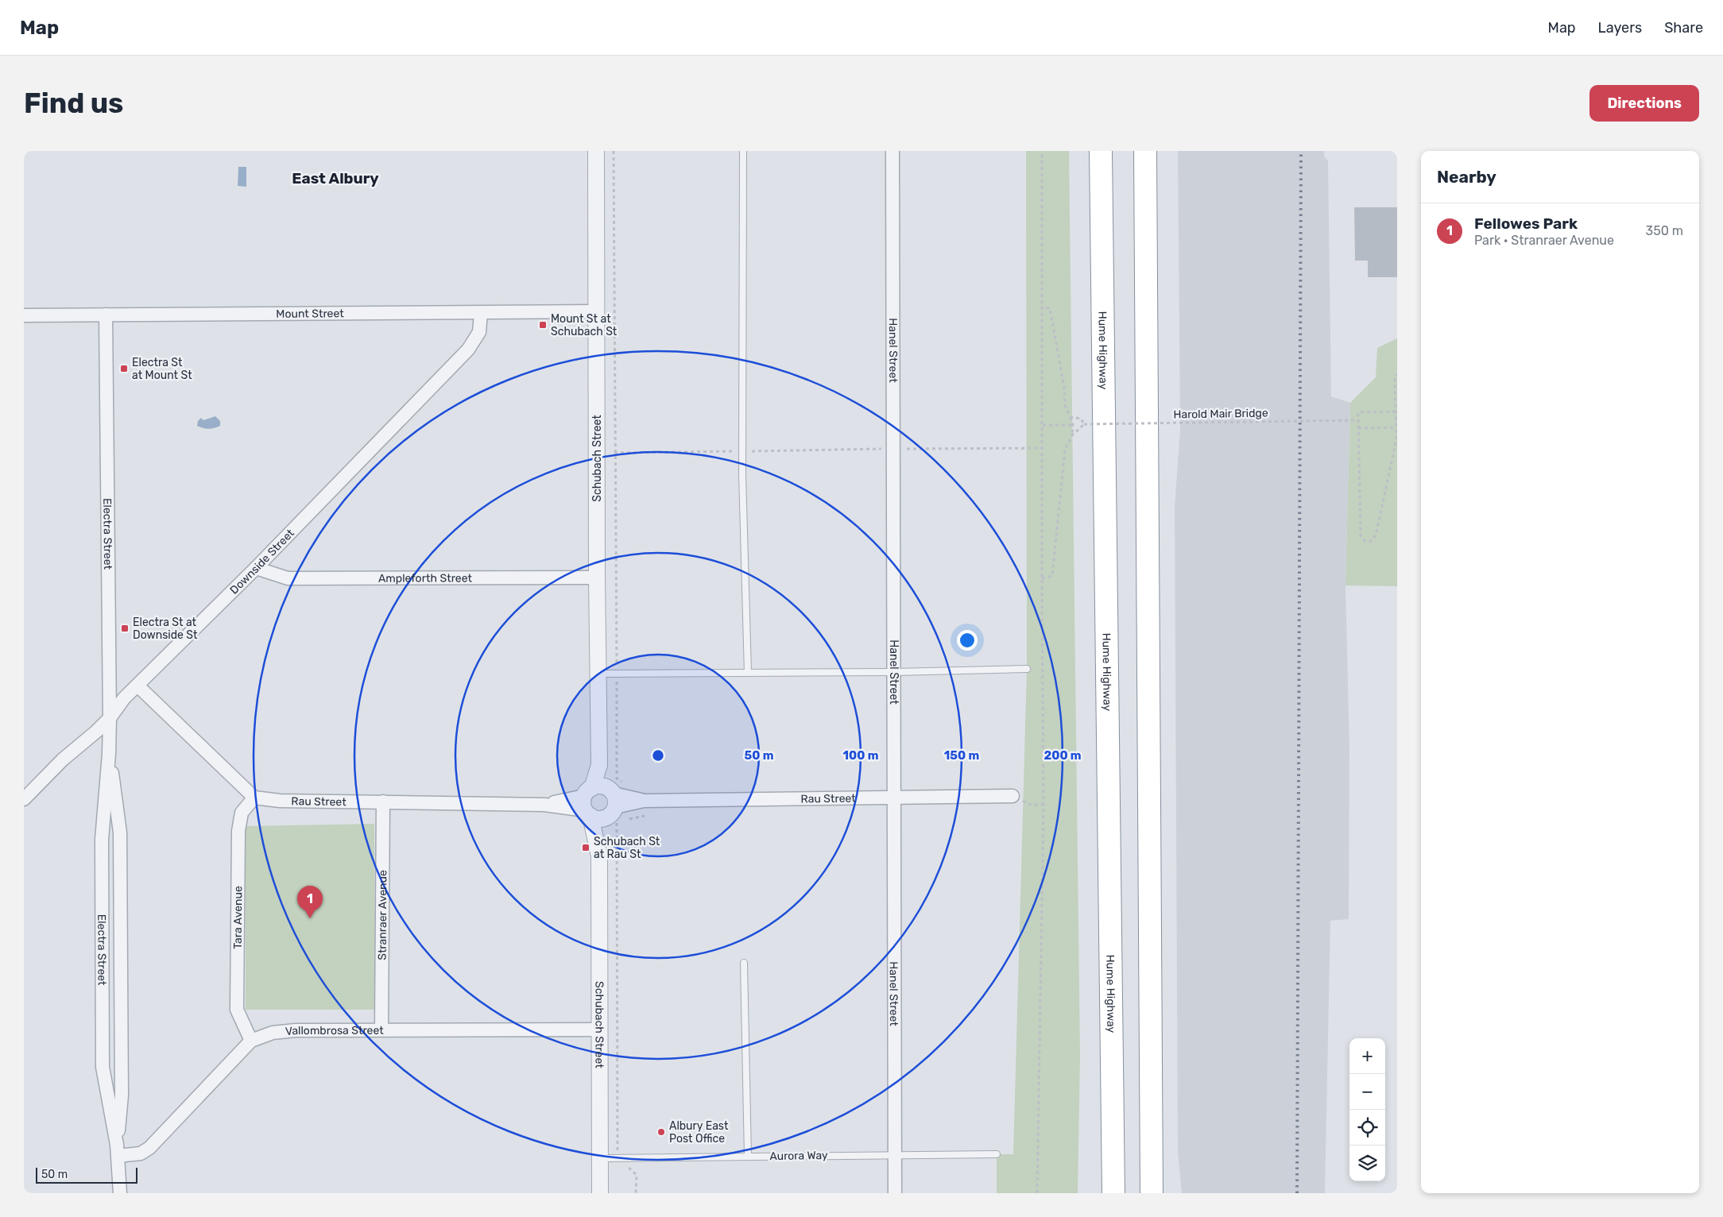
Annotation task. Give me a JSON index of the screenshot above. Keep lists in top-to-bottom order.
{
  "streets": {
    "highway": ["Hume Highway"],
    "street": [
      "Mount Street",
      "Hanel Street",
      "Schubach Street",
      "Electra Street",
      "Downside Street",
      "Ampleforth Street",
      "Rau Street",
      "Stranraer Avenue",
      "Tara Avenue",
      "Vallombrosa Street"
    ],
    "lane": ["Aurora Way"],
    "path": ["Harold Mair Bridge"]
  },
  "crossings": [
    ["Mount Street", "Schubach Street"],
    ["Mount Street", "Electra Street"],
    ["Mount Street", "Downside Street"],
    ["Hanel Street", "Rau Street"],
    ["Hanel Street", "Aurora Way"],
    ["Schubach Street", "Ampleforth Street"],
    ["Schubach Street", "Rau Street"],
    ["Schubach Street", "Vallombrosa Street"],
    ["Schubach Street", "Aurora Way"],
    ["Electra Street", "Downside Street"],
    ["Electra Street", "Vallombrosa Street"],
    ["Downside Street", "Ampleforth Street"],
    ["Rau Street", "Stranraer Avenue"],
    ["Rau Street", "Tara Avenue"],
    ["Stranraer Avenue", "Vallombrosa Street"],
    ["Tara Avenue", "Vallombrosa Street"]
  ],
  "districts": ["East Albury"],
  "places": {
    "transit": [
      "Mount St at Schubach St",
      "Electra St at Mount St",
      "Electra St at Downside St",
      "Schubach St at Rau St"
    ],
    "other": ["Albury East Post Office"]
  },
  "scale_bar": "50 m",
  "page": {
    "header": "Map",
    "nav": ["Map", "Layers", "Share"],
    "buttons": "Directions",
    "title": "Find us",
    "heading": "Nearby",
    "list": [
      {
        "mark": "1",
        "name": "Fellowes Park",
        "note": "Park · Stranraer Avenue",
        "value": "350 m"
      }
    ],
    "pins": "1",
    "map_buttons": ["+", "−"],
    "scale": "50 m"
  },
  "rings": [
    "50 m",
    "100 m",
    "150 m",
    "200 m"
  ]
}
